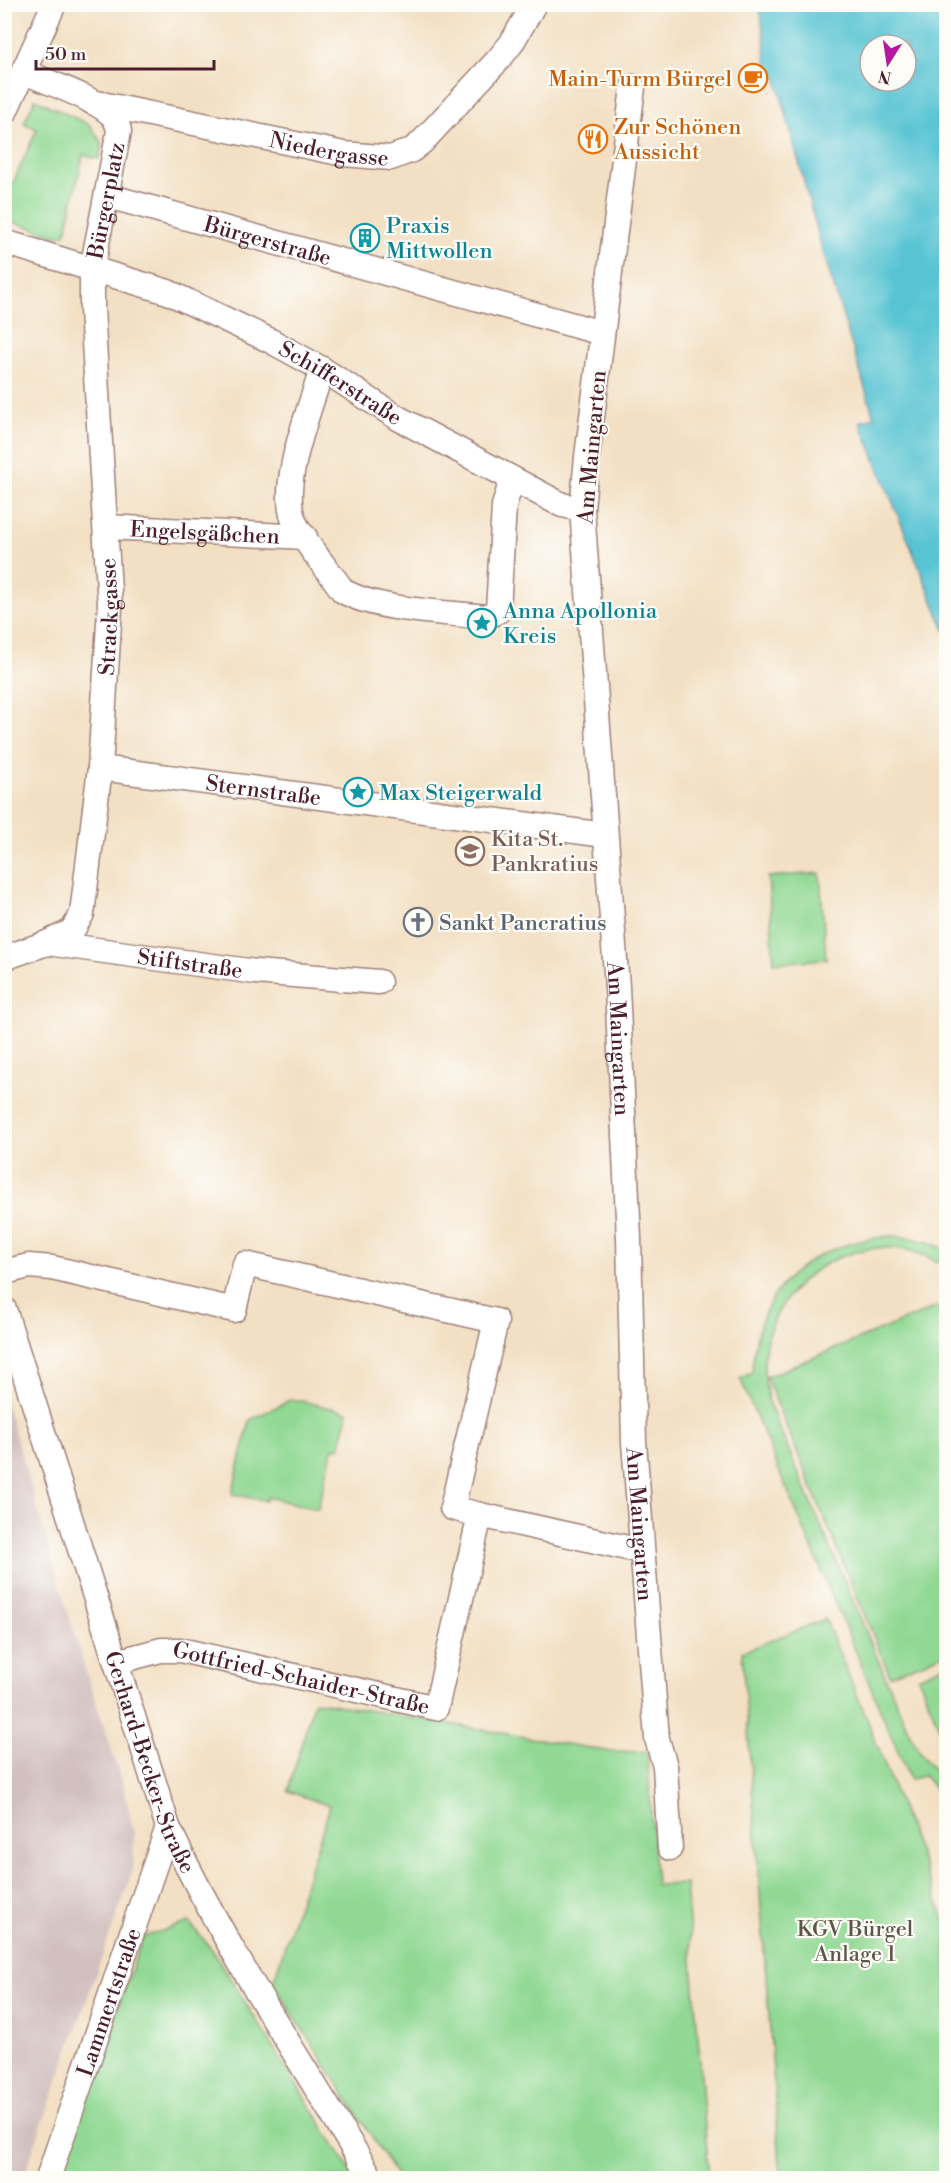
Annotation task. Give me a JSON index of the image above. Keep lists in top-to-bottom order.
{
  "streets": {
    "street": [
      "Niedergasse",
      "Bürgerplatz",
      "Bürgerstraße",
      "Schifferstraße",
      "Am Maingarten",
      "Engelsgäßchen",
      "Strackgasse",
      "Sternstraße",
      "Stiftstraße",
      "Gottfried-Schaider-Straße",
      "Gerhard-Becker-Straße",
      "Lammertstraße"
    ]
  },
  "crossings": [
    ["Niedergasse", "Bürgerplatz"],
    ["Bürgerplatz", "Bürgerstraße"],
    ["Bürgerplatz", "Schifferstraße"],
    ["Bürgerplatz", "Strackgasse"],
    ["Bürgerstraße", "Am Maingarten"],
    ["Schifferstraße", "Am Maingarten"],
    ["Schifferstraße", "Engelsgäßchen"],
    ["Schifferstraße", "Strackgasse"],
    ["Am Maingarten", "Sternstraße"],
    ["Engelsgäßchen", "Strackgasse"],
    ["Strackgasse", "Sternstraße"],
    ["Strackgasse", "Stiftstraße"],
    ["Gottfried-Schaider-Straße", "Gerhard-Becker-Straße"],
    ["Gerhard-Becker-Straße", "Lammertstraße"]
  ],
  "parks": ["KGV Bürgel Anlage 1"],
  "places": {
    "cafe": ["Main-Turm Bürgel"],
    "restaurant": ["Zur Schönen Aussicht"],
    "building": ["Praxis Mittwollen"],
    "place": ["Anna Apollonia Kreis", "Max Steigerwald"],
    "school or university": ["Kita St. Pankratius"],
    "church": ["Sankt Pancratius"]
  },
  "scale_bar": "50 m",
  "north": "bottom"
}
